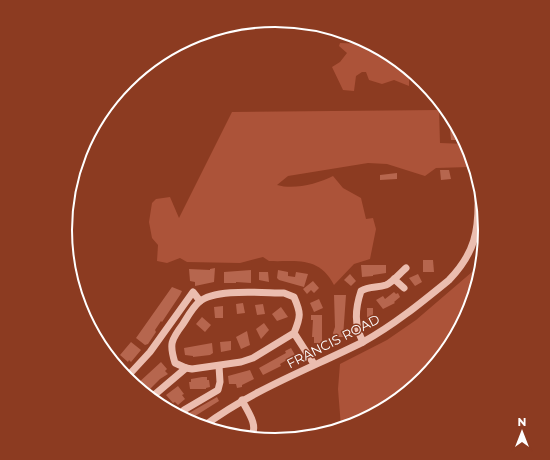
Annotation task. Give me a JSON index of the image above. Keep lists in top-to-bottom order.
{
  "streets": {
    "street": ["FRANCIS ROAD"]
  },
  "north": "top"
}
